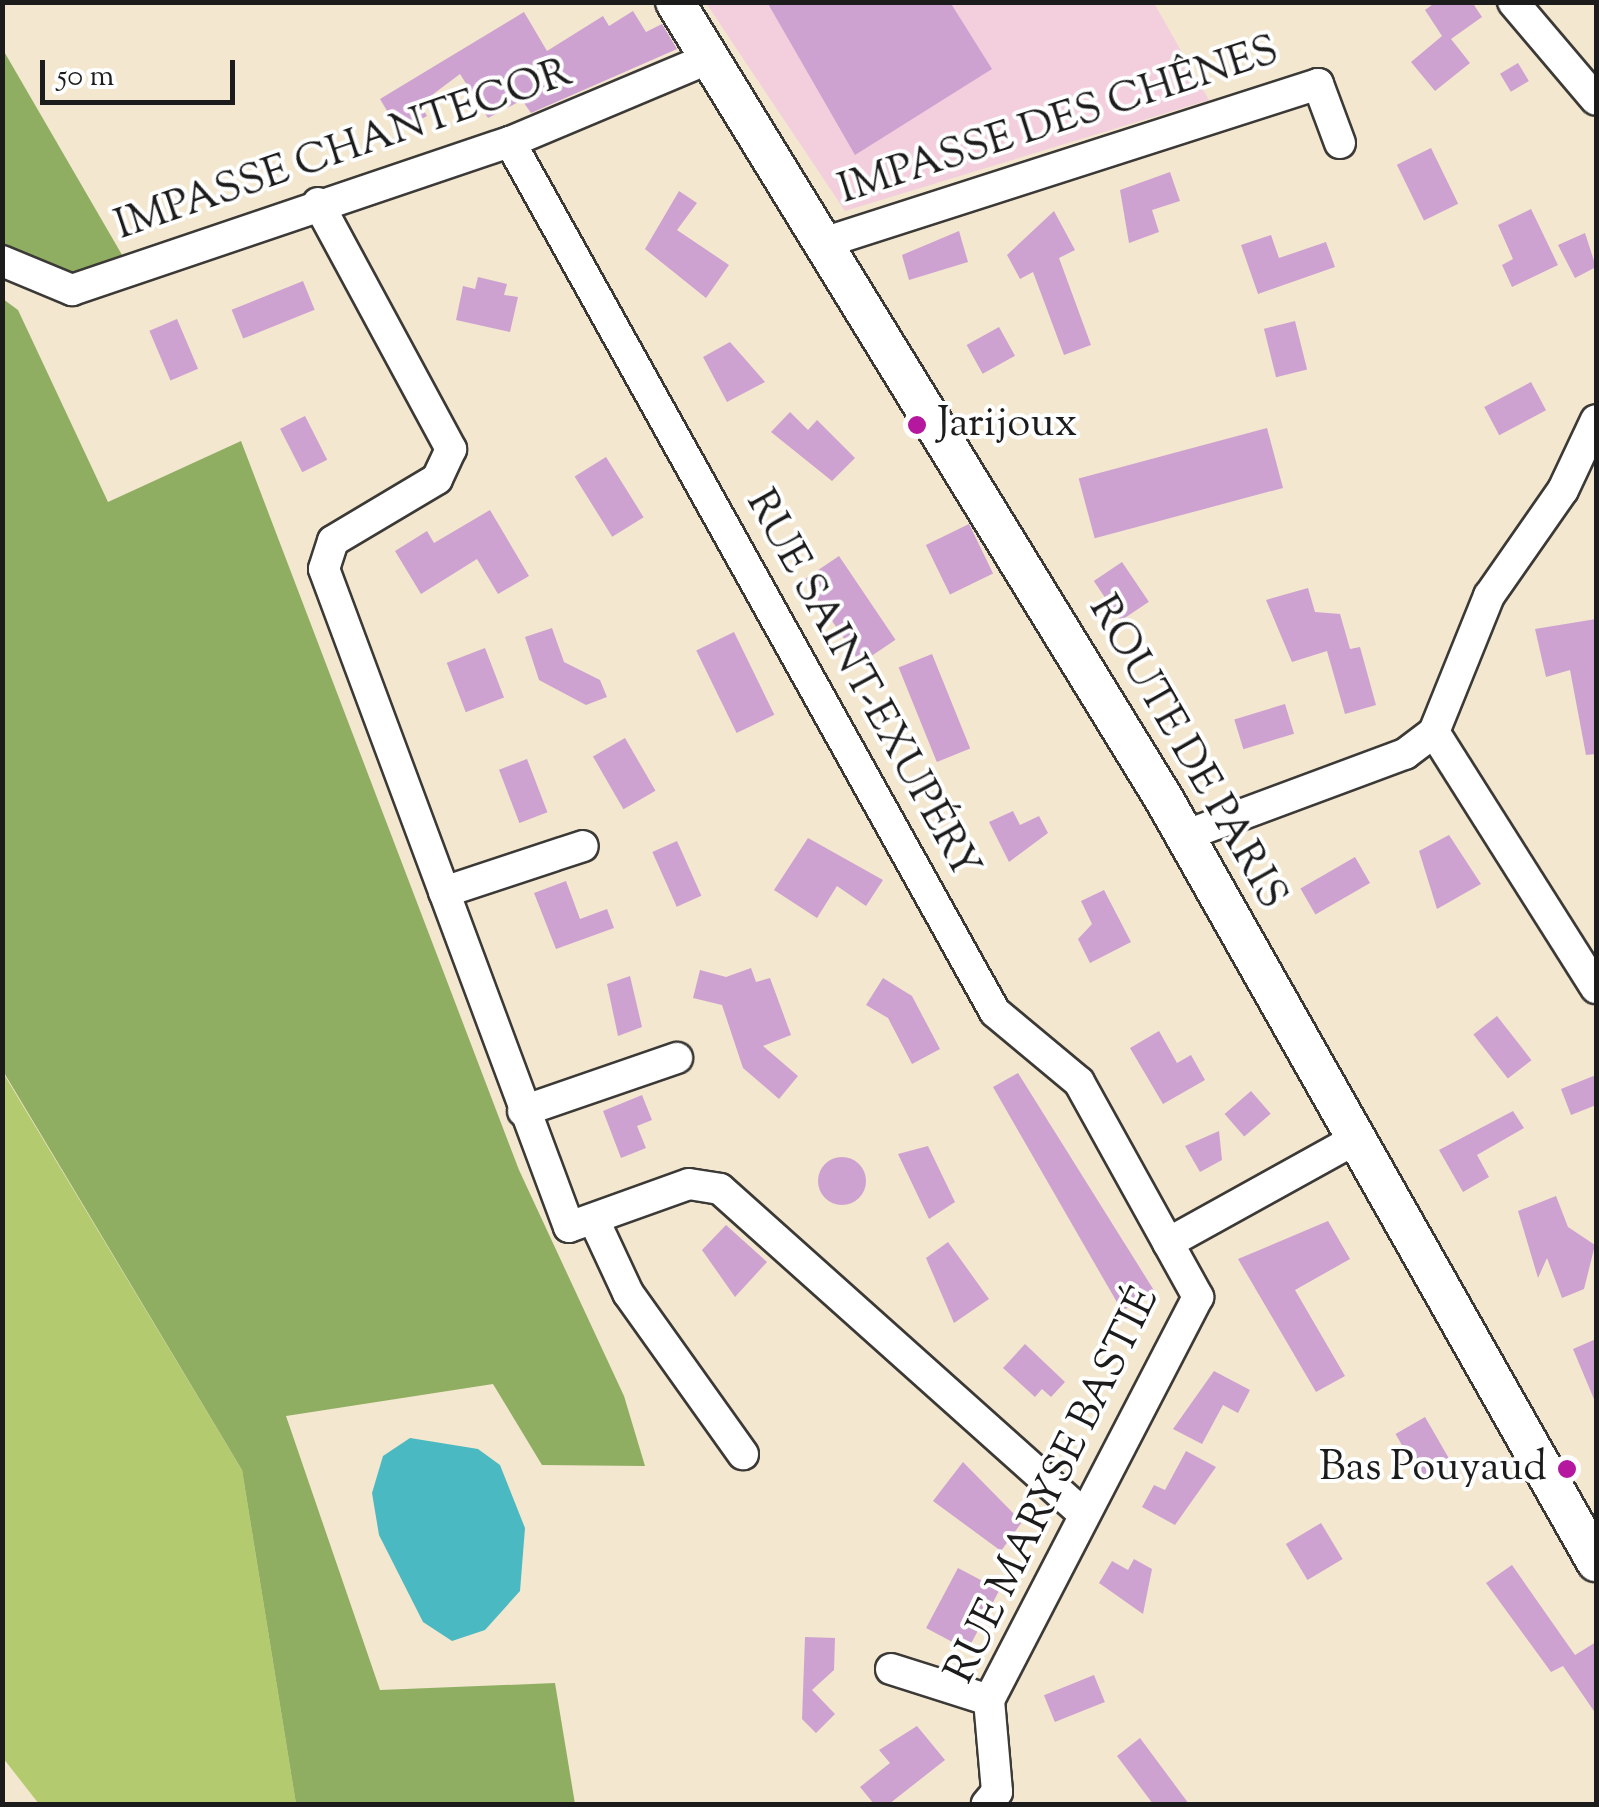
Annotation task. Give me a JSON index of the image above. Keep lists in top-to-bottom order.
{
  "streets": {
    "main road": ["ROUTE DE PARIS"],
    "street": [
      "IMPASSE DES CHÊNES",
      "IMPASSE CHANTECOR",
      "RUE SAINT-EXUPÉRY",
      "RUE MARYSE BASTIÉ"
    ]
  },
  "crossings": [
    ["IMPASSE DES CHÊNES", "ROUTE DE PARIS"],
    ["IMPASSE CHANTECOR", "RUE SAINT-EXUPÉRY"],
    ["IMPASSE CHANTECOR", "ROUTE DE PARIS"],
    ["RUE SAINT-EXUPÉRY", "RUE MARYSE BASTIÉ"],
    ["ROUTE DE PARIS", "RUE MARYSE BASTIÉ"]
  ],
  "places": ["Jarijoux", "Bas Pouyaud"],
  "scale_bar": "50 m"
}
